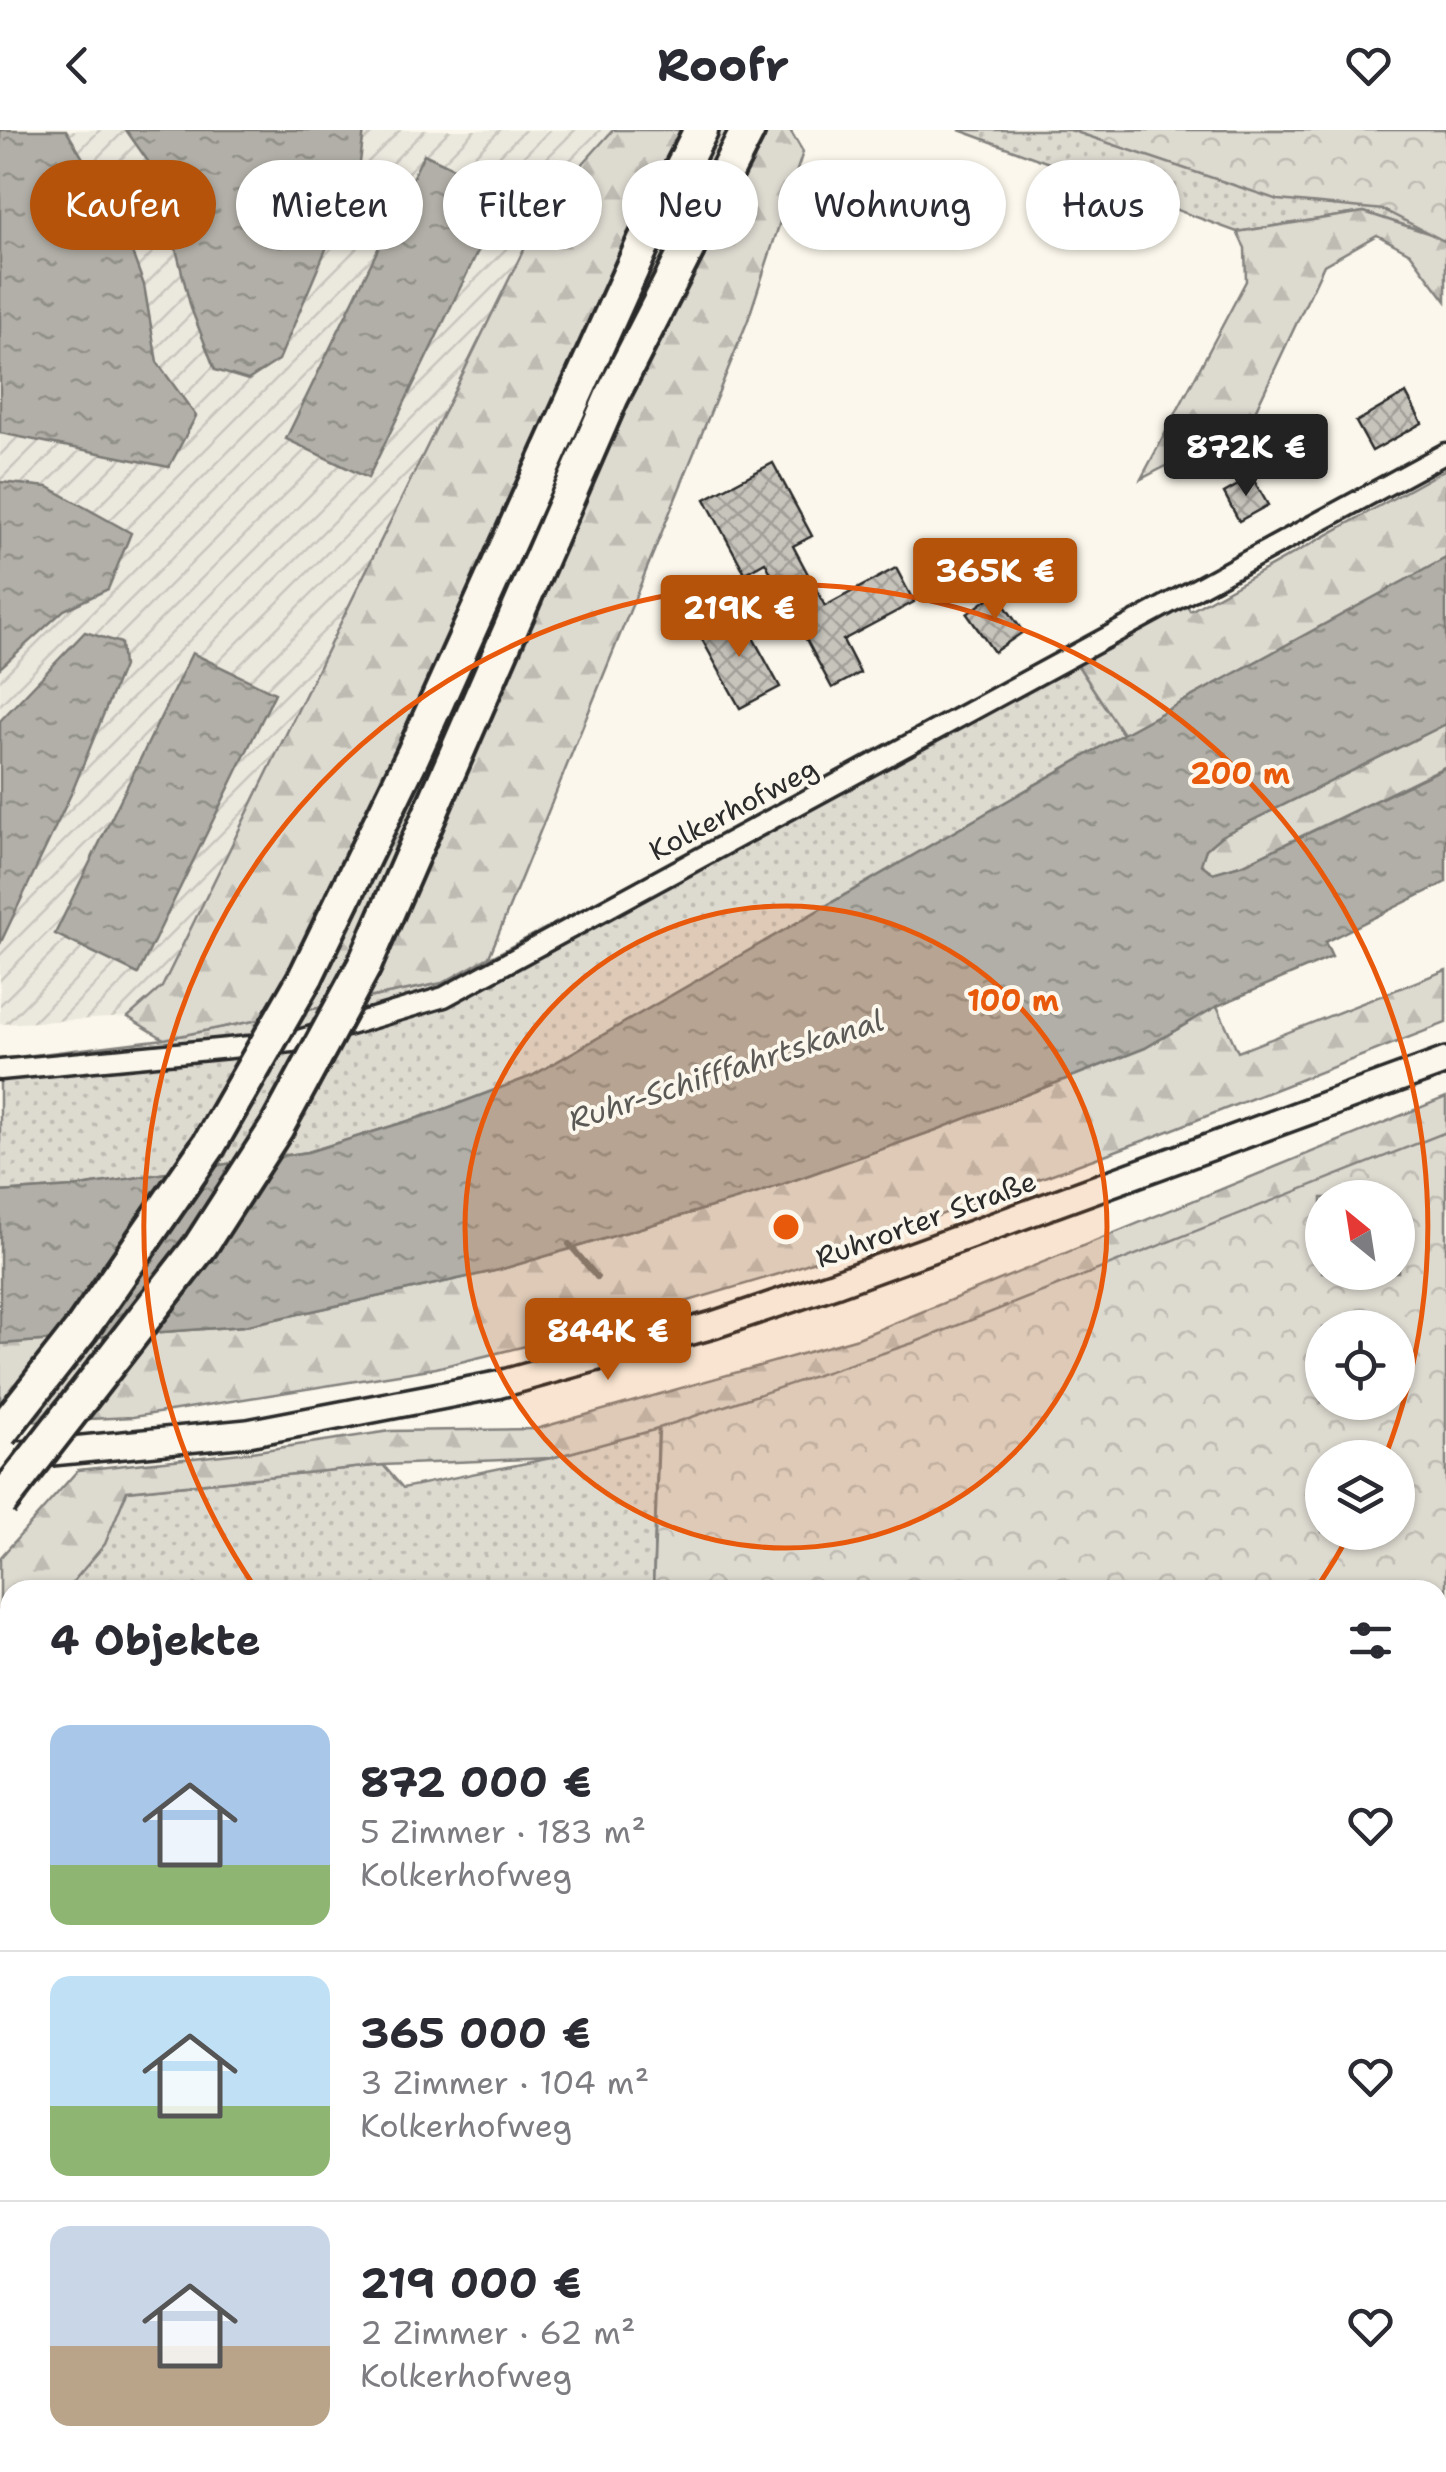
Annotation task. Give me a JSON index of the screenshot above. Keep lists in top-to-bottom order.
{
  "streets": {
    "main road": ["Ruhrorter Straße"],
    "street": ["Kolkerhofweg"]
  },
  "water": ["Ruhr-Schifffahrtskanal"],
  "north": "top left",
  "page": {
    "header": "Roofr",
    "chip": [
      "Kaufen",
      "Mieten",
      "Filter",
      "Neu",
      "Wohnung",
      "Haus"
    ],
    "price": [
      "872K €",
      "365K €",
      "219K €",
      "844K €"
    ],
    "heading": "4 Objekte",
    "list": [
      {
        "name": "872 000 €",
        "note": "5 Zimmer · 183 m² · Kolkerhofweg"
      },
      {
        "name": "365 000 €",
        "note": "3 Zimmer · 104 m² · Kolkerhofweg"
      },
      {
        "name": "219 000 €",
        "note": "2 Zimmer · 62 m² · Kolkerhofweg"
      }
    ]
  },
  "rings": ["200 m", "100 m"]
}
